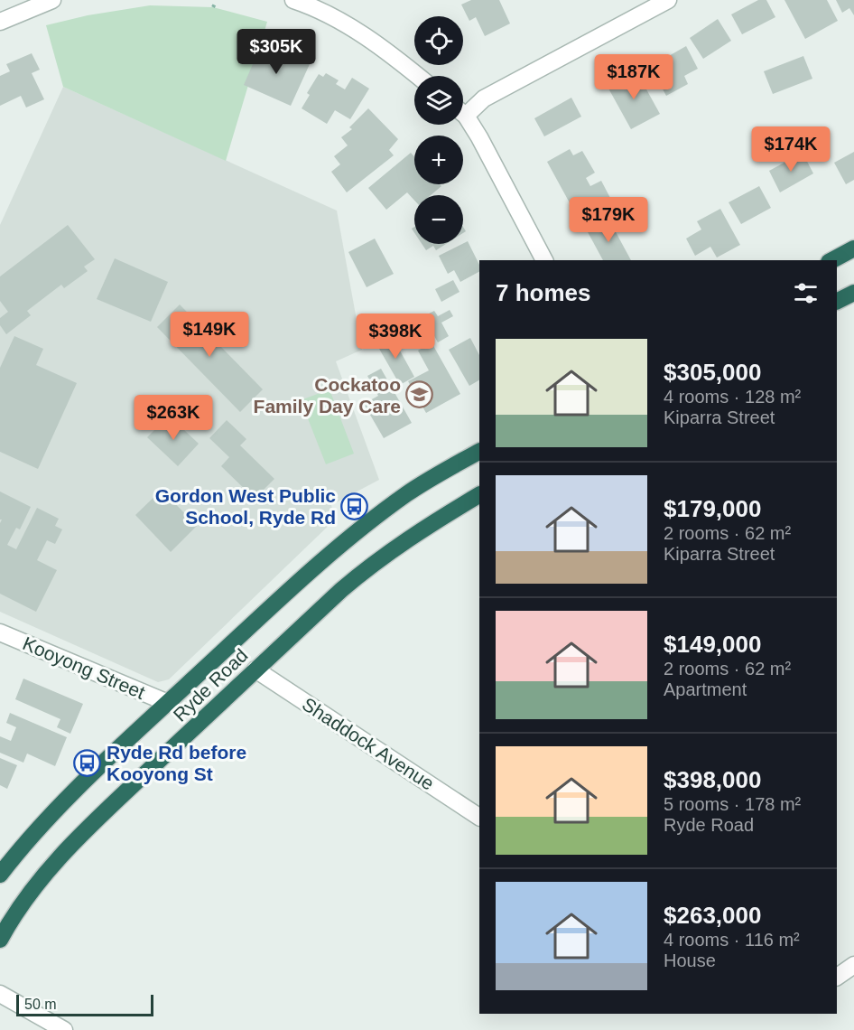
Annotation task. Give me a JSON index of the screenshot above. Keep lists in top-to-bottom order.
{
  "streets": {
    "highway": ["Ryde Road"],
    "street": ["Kooyong Street", "Shaddock Avenue"]
  },
  "crossings": [
    ["Kooyong Street", "Ryde Road"],
    ["Ryde Road", "Shaddock Avenue"]
  ],
  "places": {
    "school or university": ["Cockatoo Family Day Care"],
    "bus stop": ["Gordon West Public School, Ryde Rd", "Ryde Rd before Kooyong St"]
  },
  "scale_bar": "50 m",
  "page": {
    "map_buttons": ["+", "−"],
    "price": [
      "$305K",
      "$187K",
      "$174K",
      "$179K",
      "$149K",
      "$398K",
      "$263K"
    ],
    "heading": "7 homes",
    "list": [
      {
        "name": "$305,000",
        "note": "4 rooms · 128 m² · Kiparra Street"
      },
      {
        "name": "$179,000",
        "note": "2 rooms · 62 m² · Kiparra Street"
      },
      {
        "name": "$149,000",
        "note": "2 rooms · 62 m² · Apartment"
      },
      {
        "name": "$398,000",
        "note": "5 rooms · 178 m² · Ryde Road"
      },
      {
        "name": "$263,000",
        "note": "4 rooms · 116 m² · House"
      }
    ],
    "scale": "50 m"
  }
}
